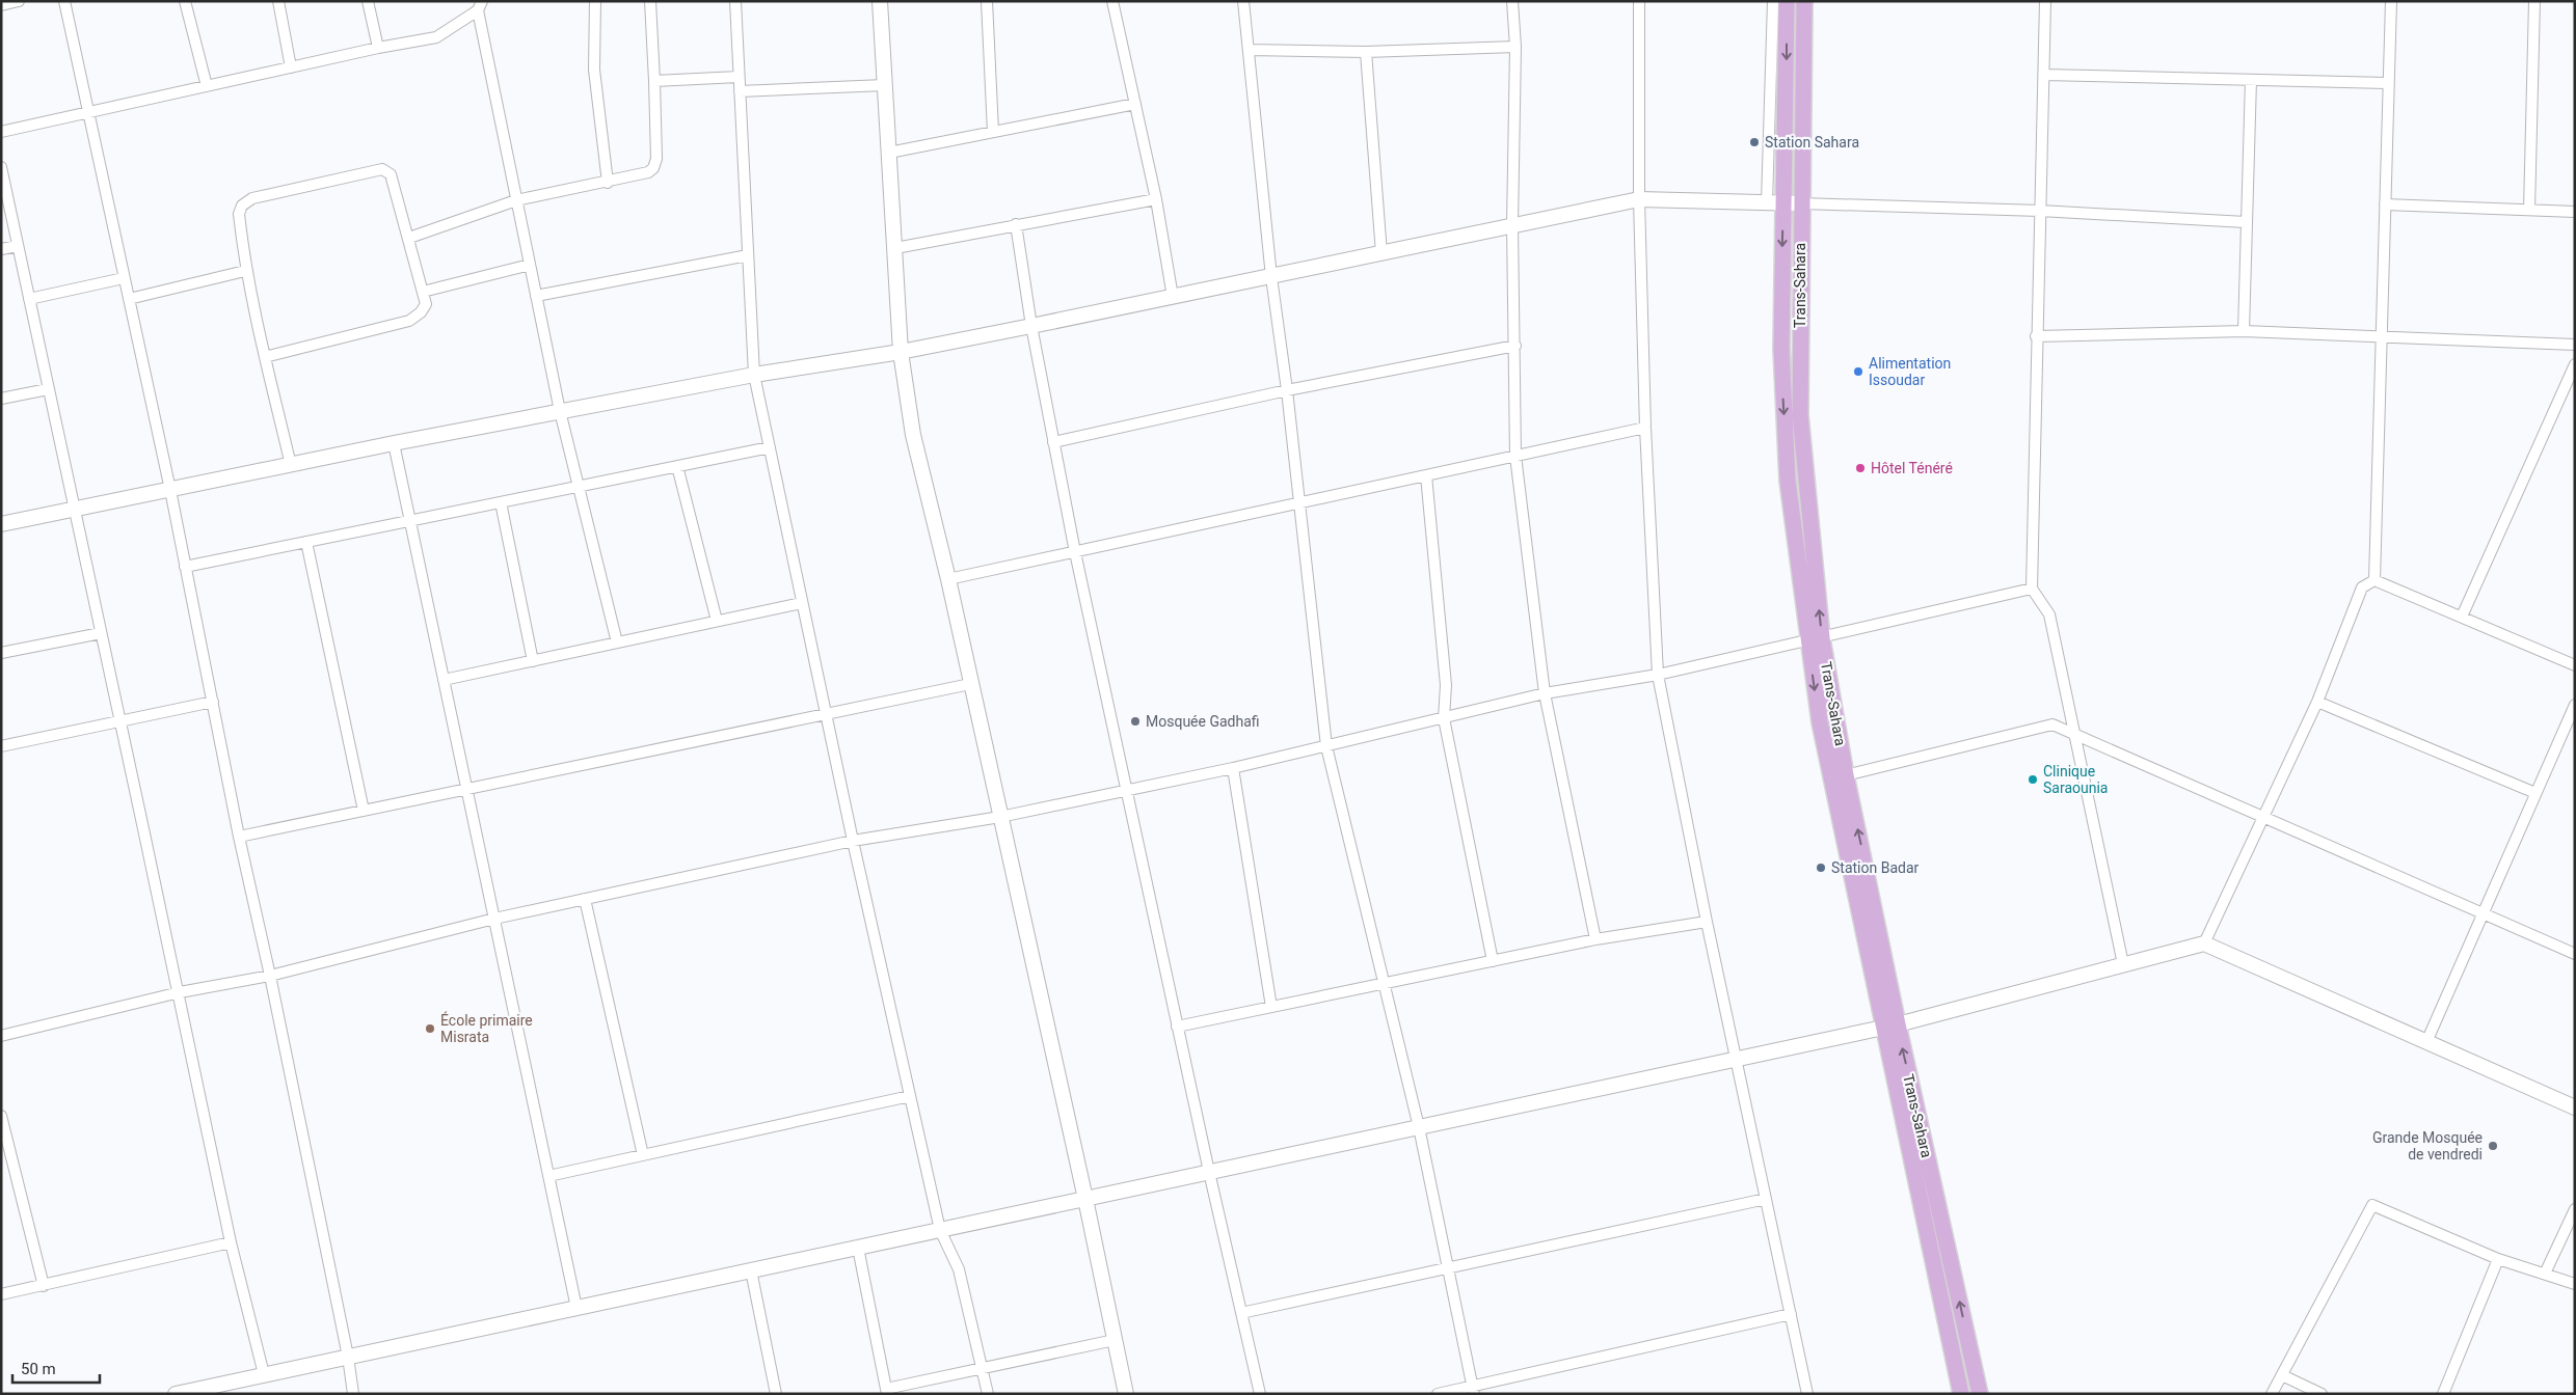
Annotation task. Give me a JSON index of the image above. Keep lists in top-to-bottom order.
{
  "streets": {
    "main road": ["Trans-Sahara"]
  },
  "places": [
    "Station Sahara",
    "Alimentation Issoudar",
    "Hôtel Ténéré",
    "Mosquée Gadhafi",
    "Clinique Saraounia",
    "Station Badar",
    "École primaire Misrata",
    "Grande Mosquée de vendredi"
  ],
  "scale_bar": "50 m"
}
